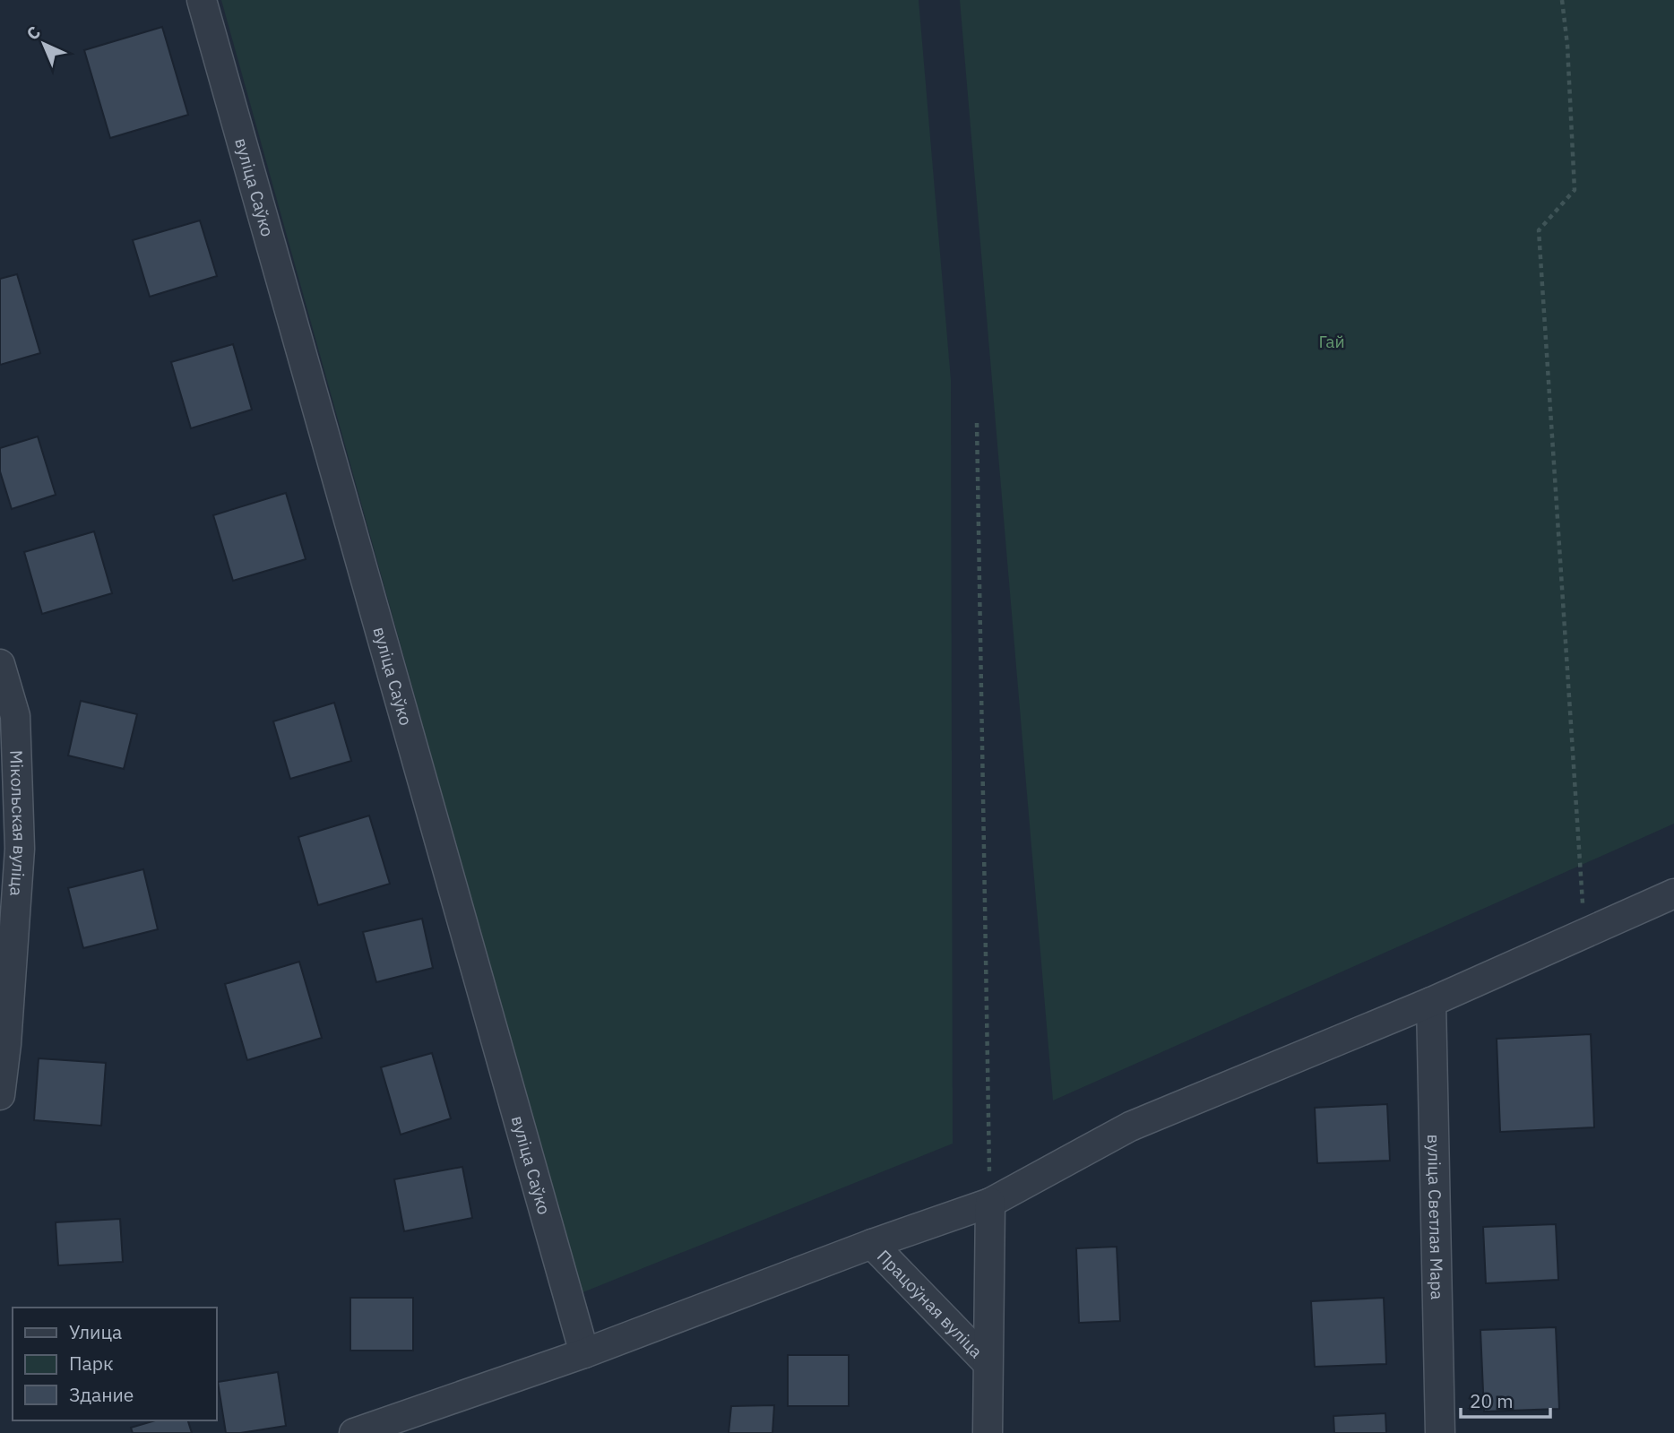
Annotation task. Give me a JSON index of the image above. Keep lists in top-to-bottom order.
{
  "streets": {
    "street": [
      "вуліца Саўко",
      "Мікольская вуліца",
      "вуліца Светлая Мара",
      "Працоўная вуліца"
    ]
  },
  "parks": ["Гай"],
  "legend": ["Улица", "Парк", "Здание"],
  "scale_bar": "20 m",
  "north": "top left"
}
